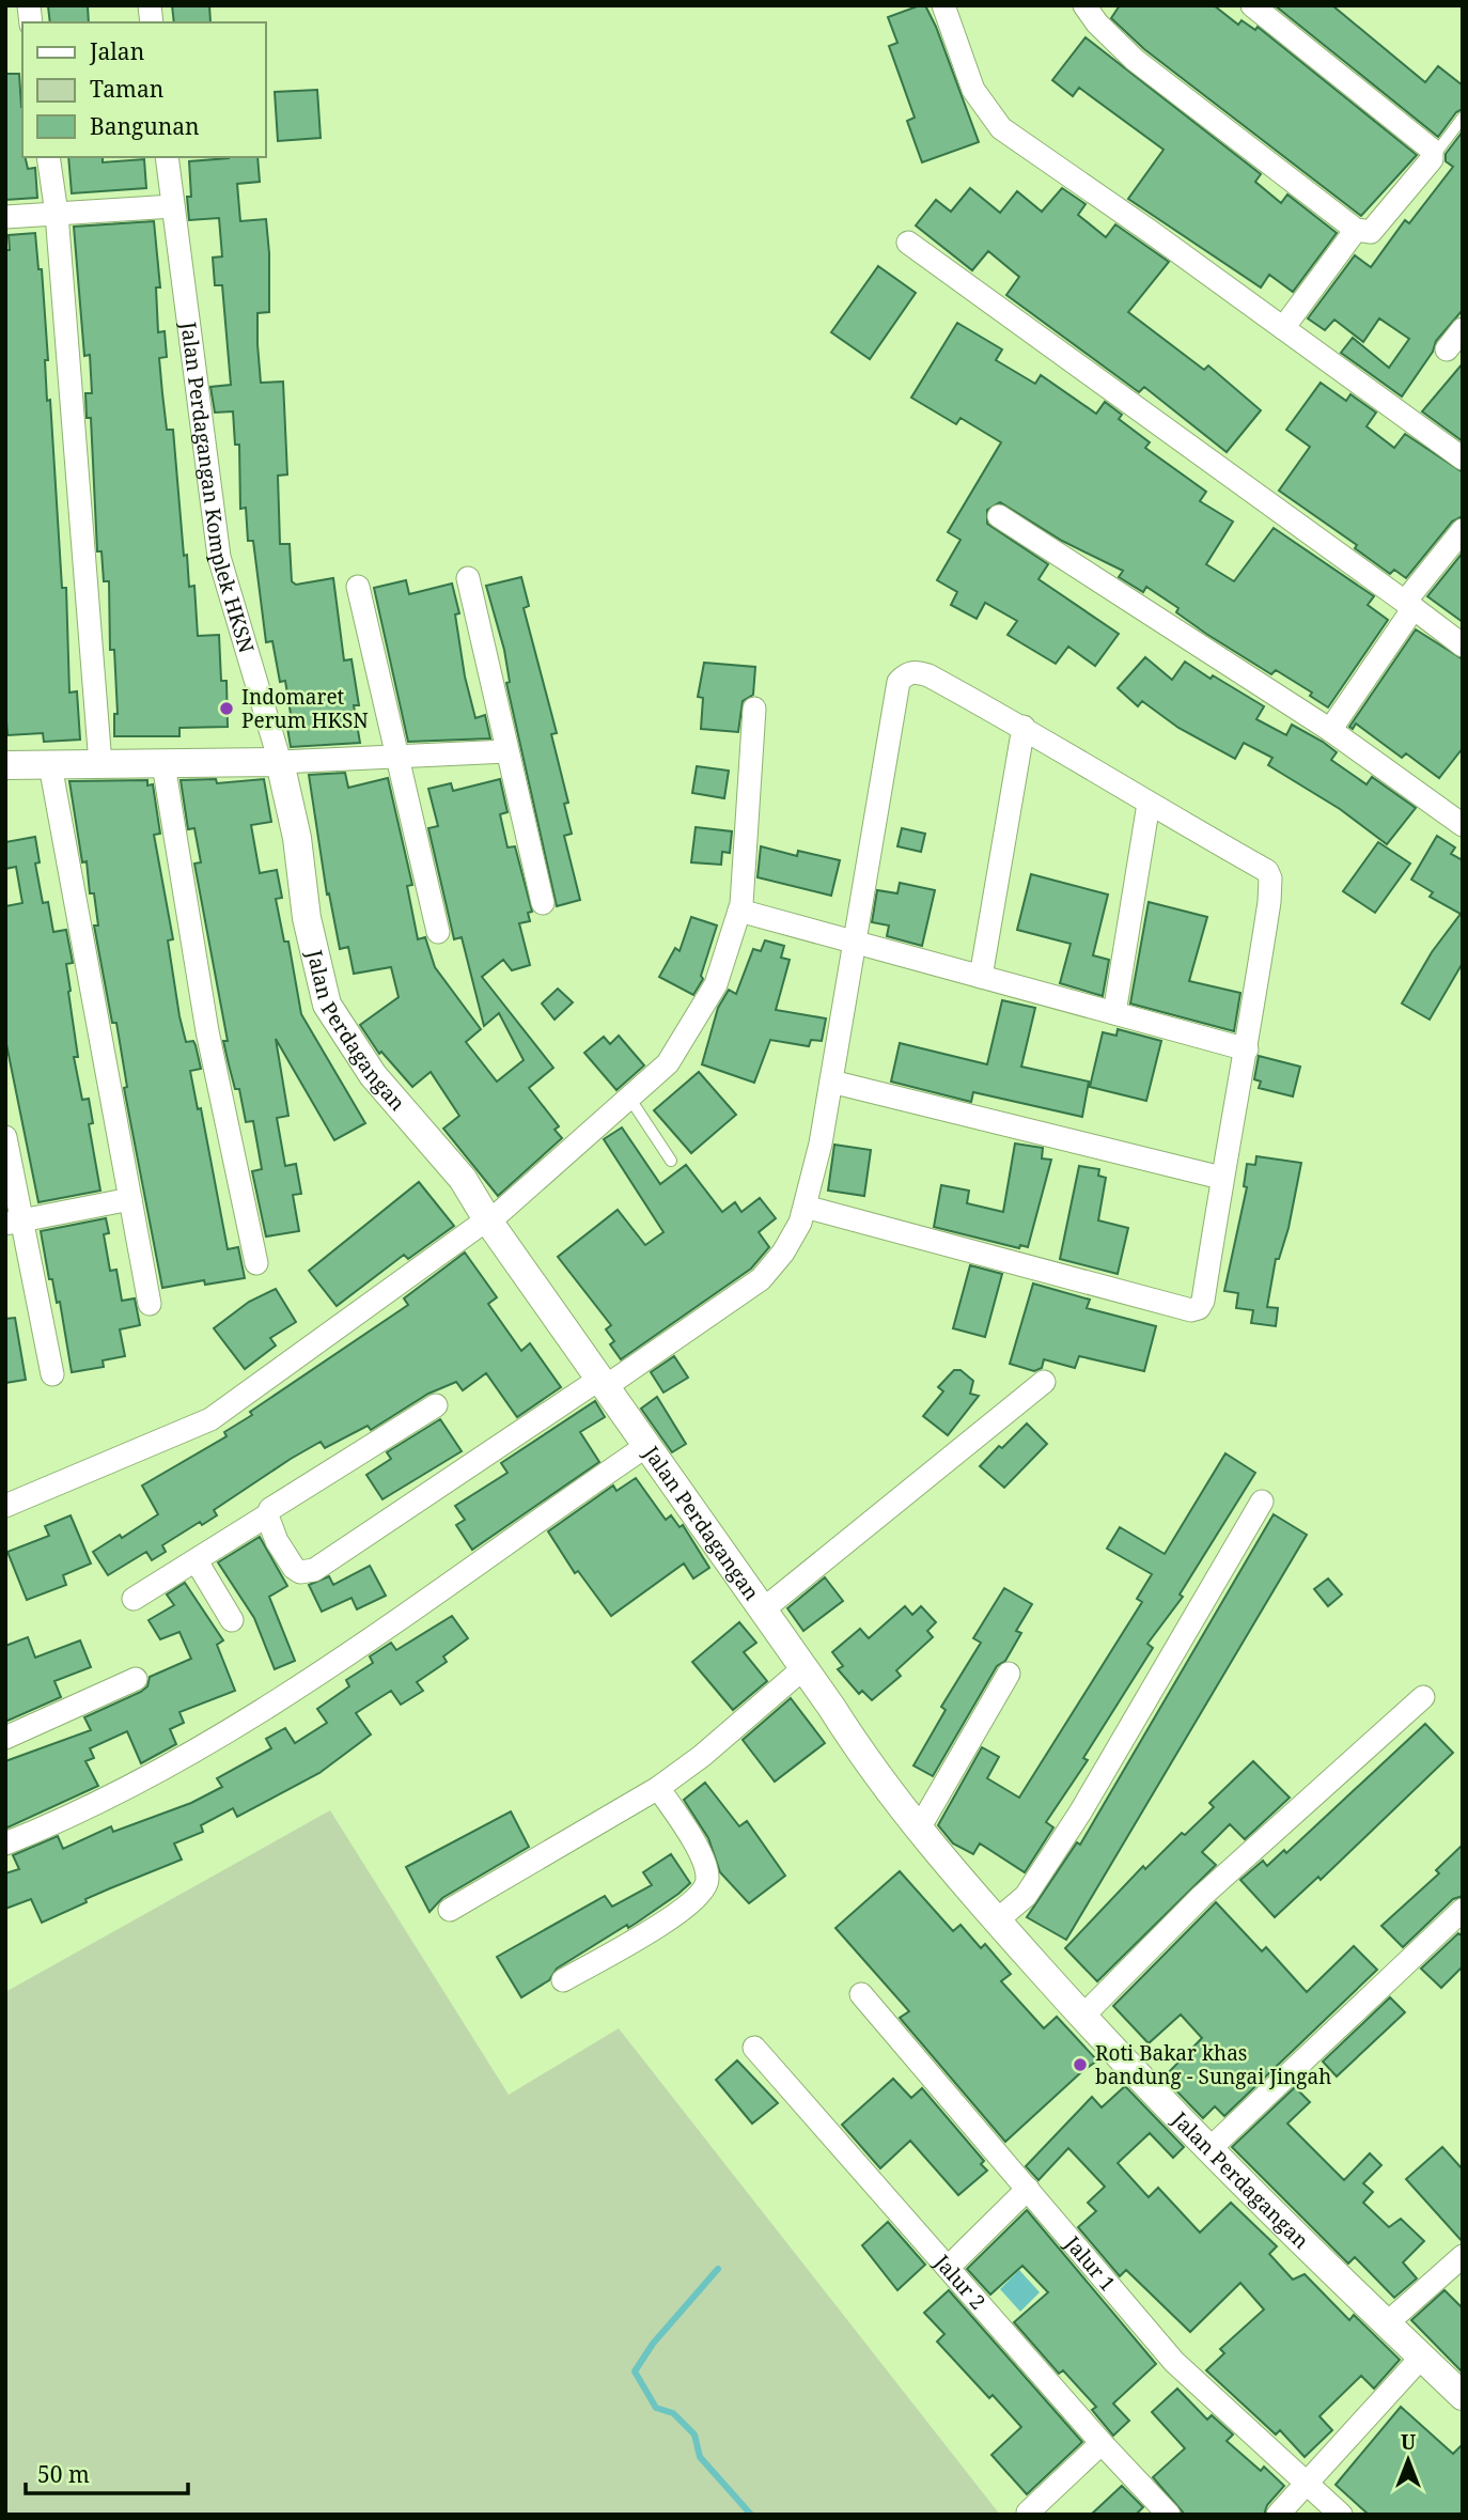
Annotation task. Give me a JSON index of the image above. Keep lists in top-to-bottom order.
{
  "streets": {
    "street": [
      "Jalan Perdagangan Komplek HKSN",
      "Jalan Perdagangan",
      "Jalur 1",
      "Jalur 2"
    ]
  },
  "crossings": [
    ["Jalan Perdagangan Komplek HKSN", "Jalan Perdagangan"]
  ],
  "places": ["Indomaret Perum HKSN", "Roti Bakar khas bandung - Sungai Jingah"],
  "legend": ["Jalan", "Taman", "Bangunan"],
  "scale_bar": "50 m",
  "north": "top"
}
